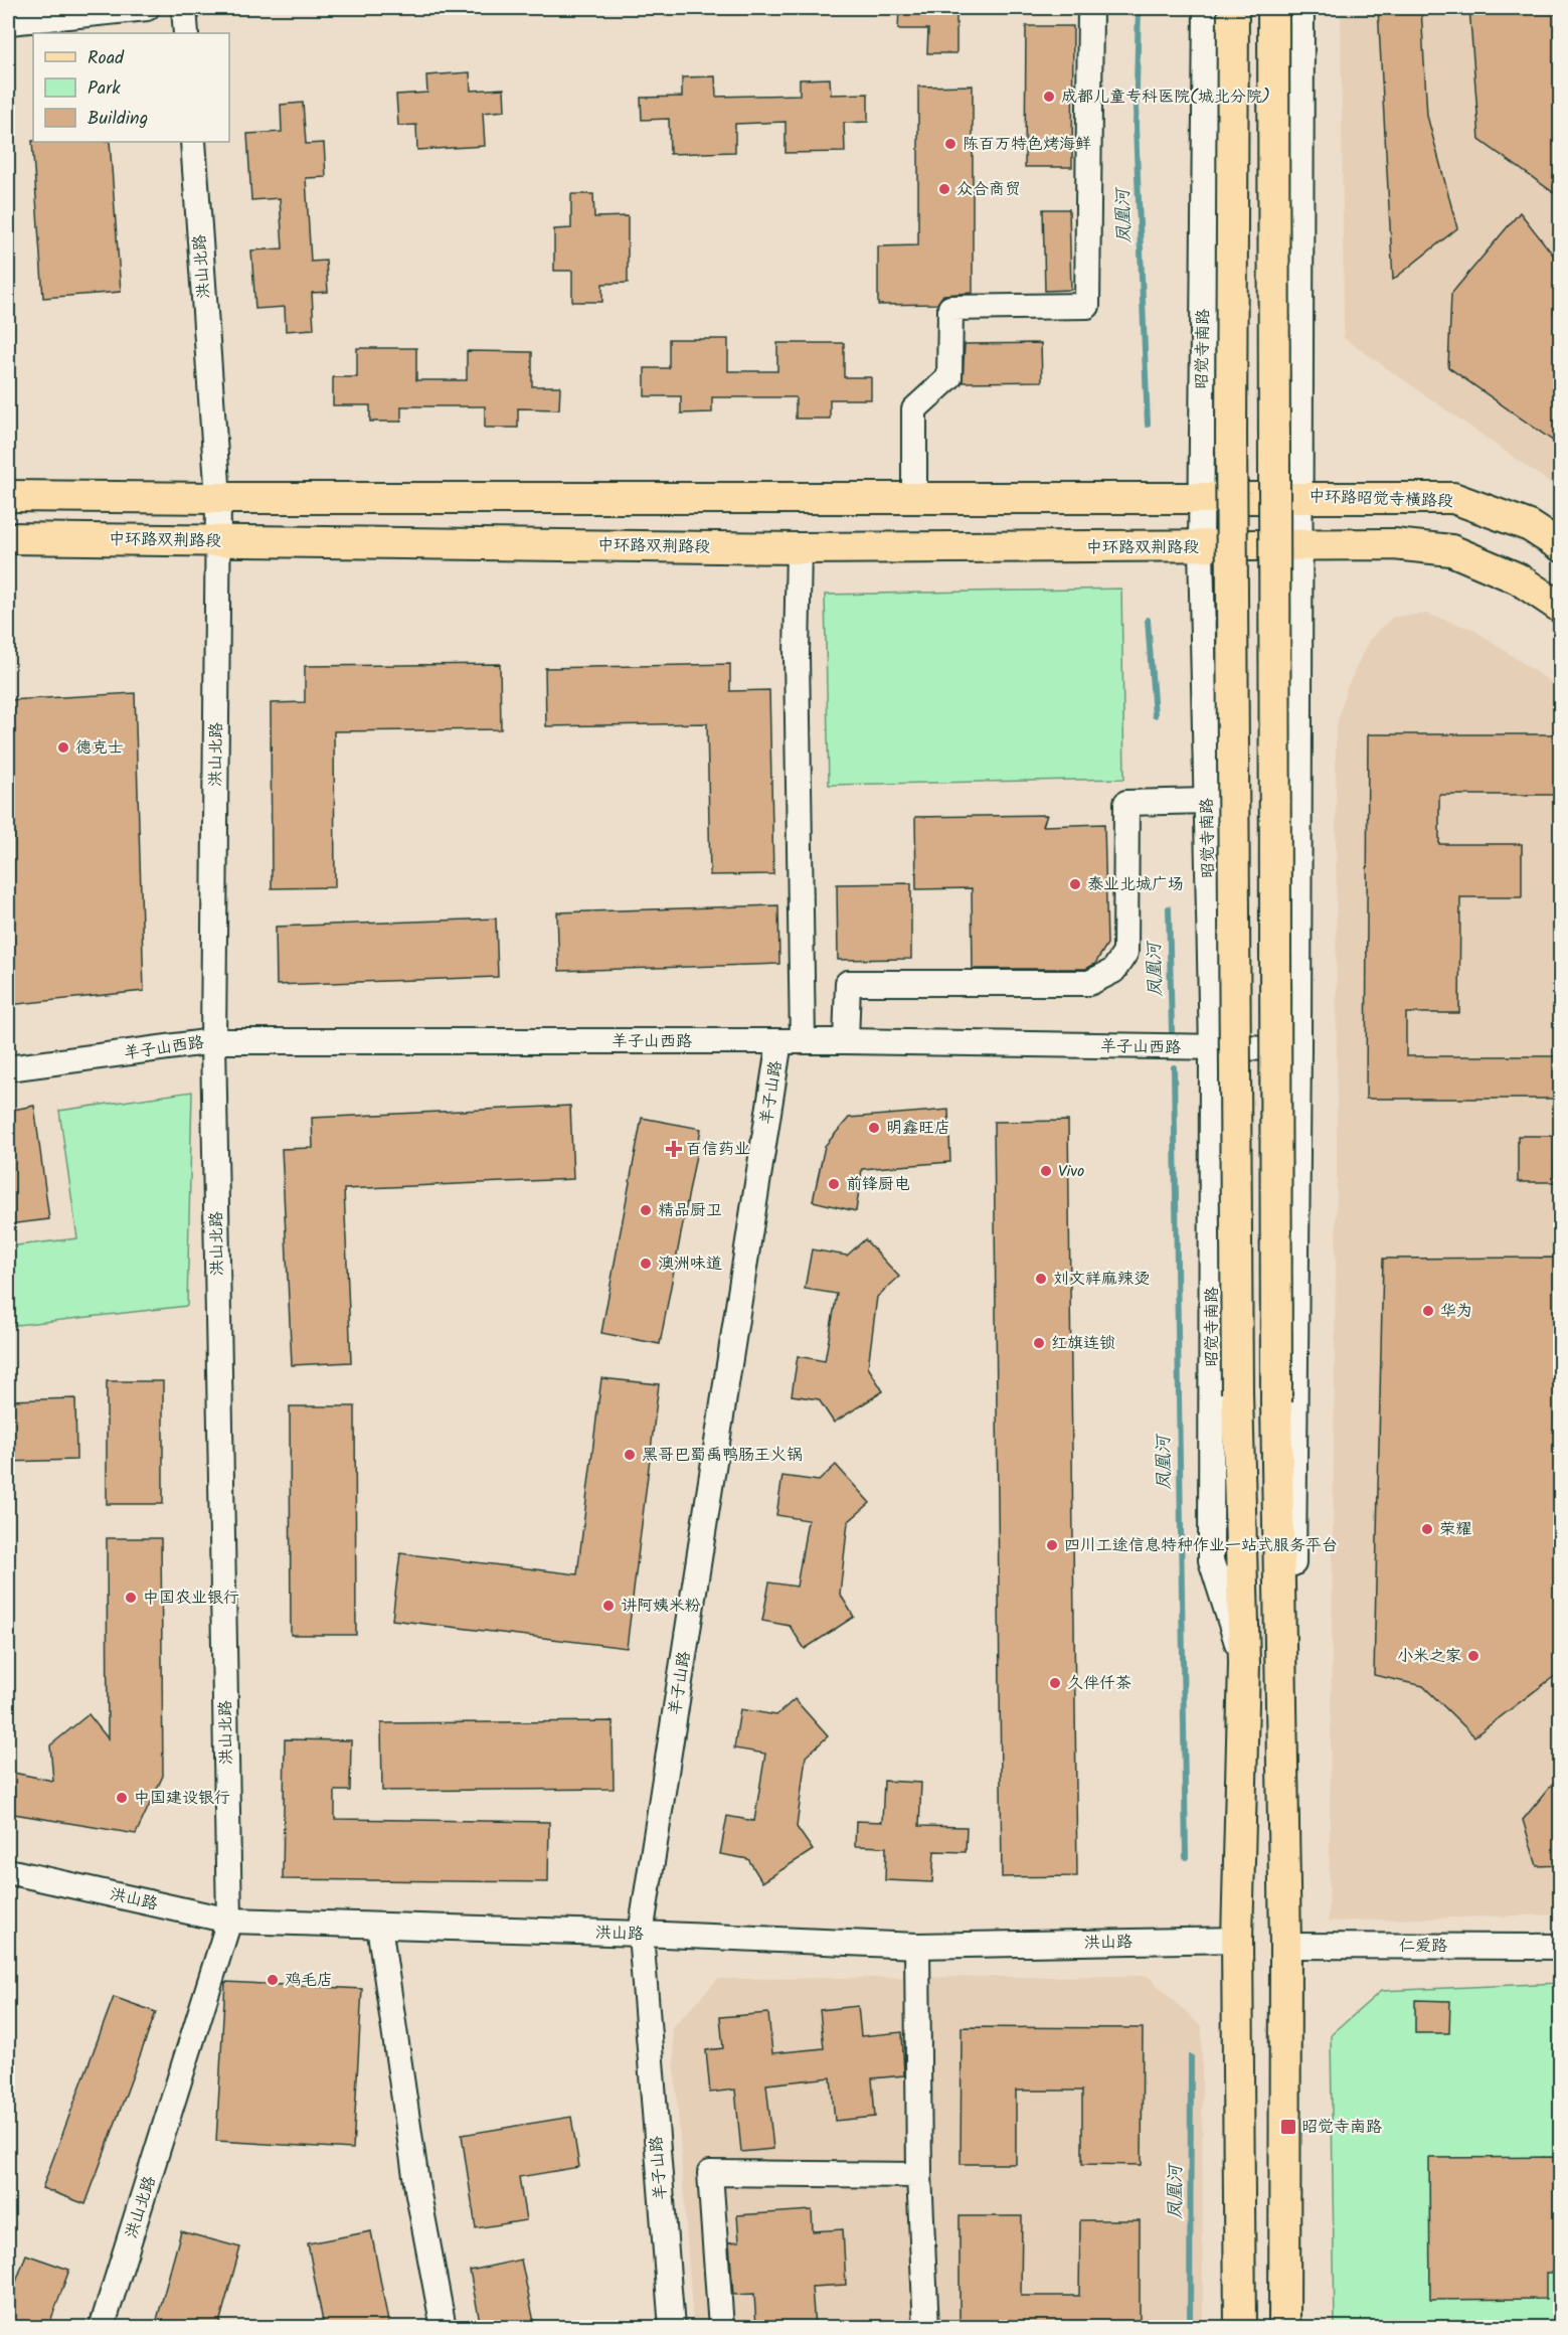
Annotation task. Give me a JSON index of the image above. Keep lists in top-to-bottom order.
{
  "streets": {
    "main road": ["昭觉寺南路", "中环路昭觉寺横路段", "中环路双荆路段"],
    "street": [
      "洪山北路",
      "羊子山西路",
      "羊子山路",
      "洪山路",
      "仁爱路"
    ]
  },
  "crossings": [
    ["洪山北路", "中环路双荆路段"],
    ["洪山北路", "羊子山西路"],
    ["洪山北路", "洪山路"],
    ["昭觉寺南路", "中环路双荆路段"],
    ["昭觉寺南路", "羊子山西路"],
    ["昭觉寺南路", "洪山路"],
    ["中环路双荆路段", "羊子山路"],
    ["羊子山西路", "羊子山路"],
    ["羊子山路", "洪山路"]
  ],
  "water": ["凤凰河"],
  "places": {
    "other": [
      "成都儿童专科医院(城北分院)",
      "陈百万特色烤海鲜",
      "众合商贸",
      "德克士",
      "泰业北城广场",
      "明鑫旺店",
      "Vivo",
      "前锋厨电",
      "精品厨卫",
      "澳洲味道",
      "刘文祥麻辣烫",
      "华为",
      "红旗连锁",
      "黑哥巴蜀禹鸭肠王火锅",
      "荣耀",
      "四川工途信息特种作业一站式服务平台",
      "中国农业银行",
      "讲阿姨米粉",
      "小米之家",
      "久伴仟茶",
      "中国建设银行",
      "鸡毛店"
    ],
    "health": ["百信药业"],
    "transit": ["昭觉寺南路"]
  },
  "legend": ["Road", "Park", "Building"]
}
